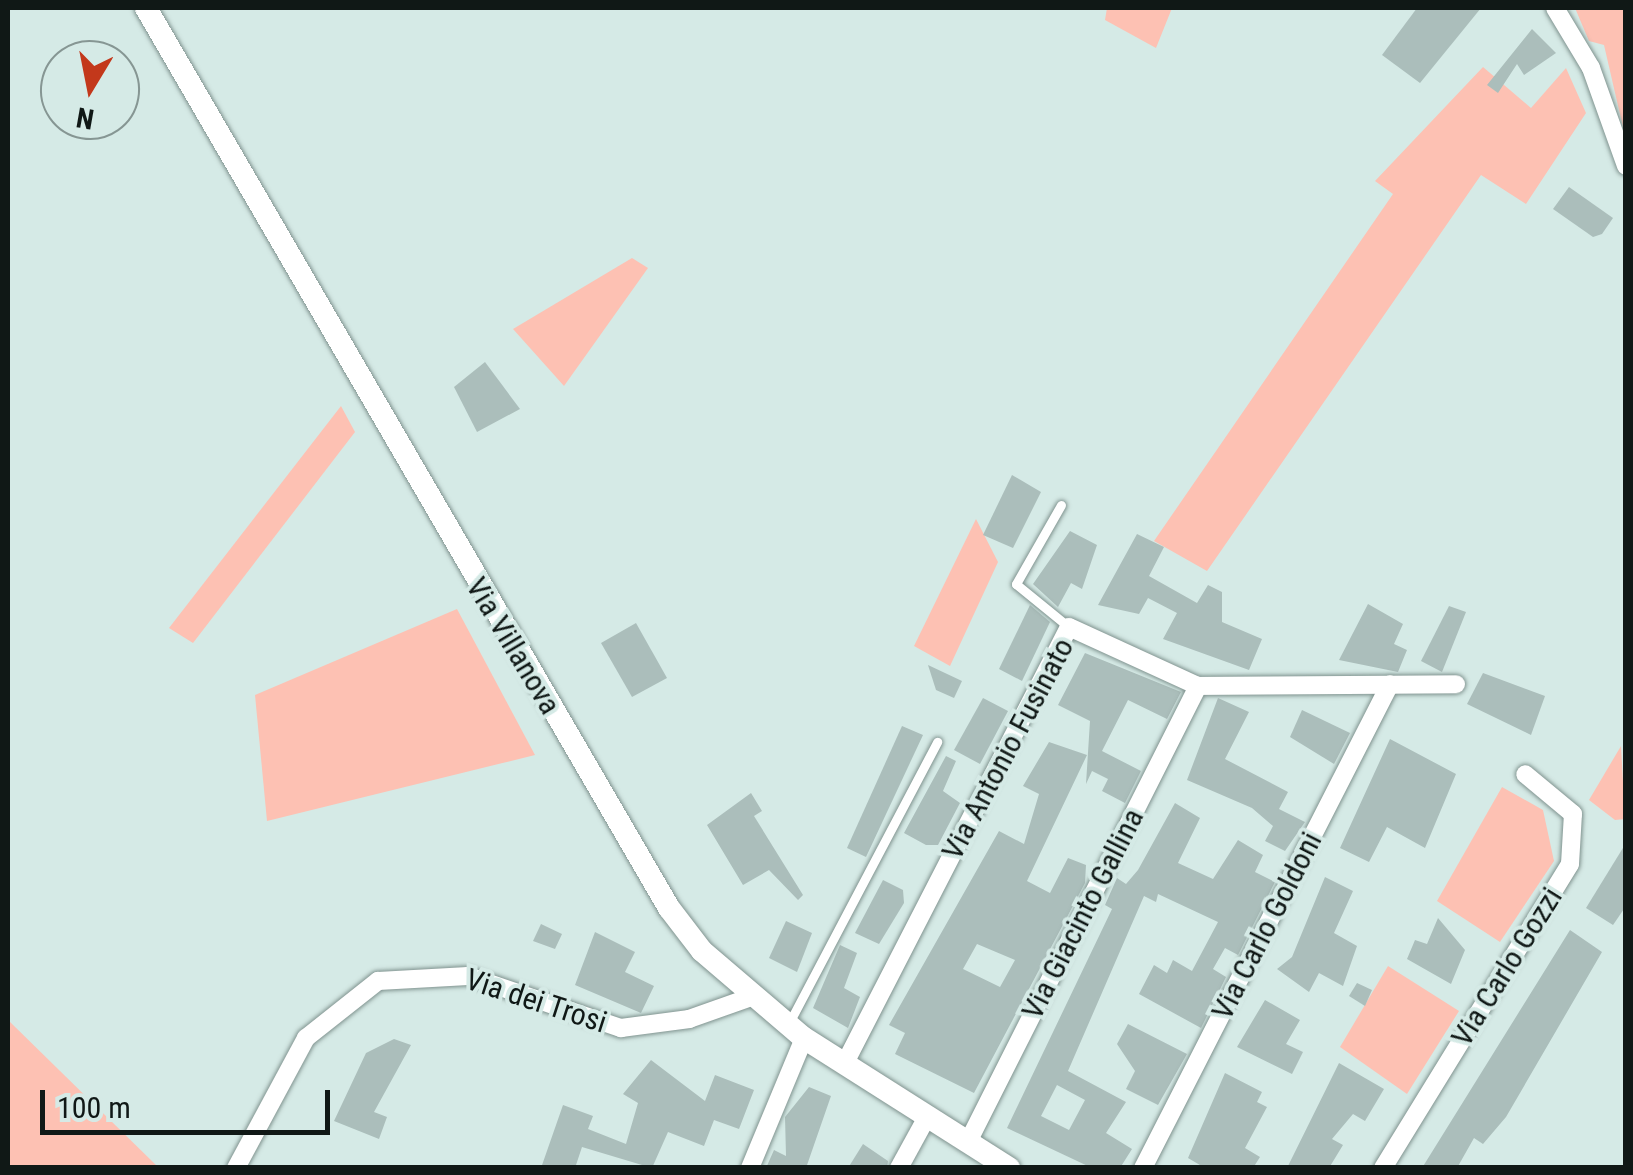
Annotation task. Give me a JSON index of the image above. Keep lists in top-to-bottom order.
{
  "streets": {
    "street": [
      "Via Villanova",
      "Via Antonio Fusinato",
      "Via Giacinto Gallina",
      "Via Carlo Goldoni",
      "Via Carlo Gozzi",
      "Via dei Trosi"
    ]
  },
  "crossings": [
    ["Via Villanova", "Via Antonio Fusinato"],
    ["Via Villanova", "Via Giacinto Gallina"],
    ["Via Villanova", "Via dei Trosi"],
    ["Via Antonio Fusinato", "Via Giacinto Gallina"],
    ["Via Antonio Fusinato", "Via Carlo Goldoni"]
  ],
  "scale_bar": "100 m",
  "north": "bottom"
}
